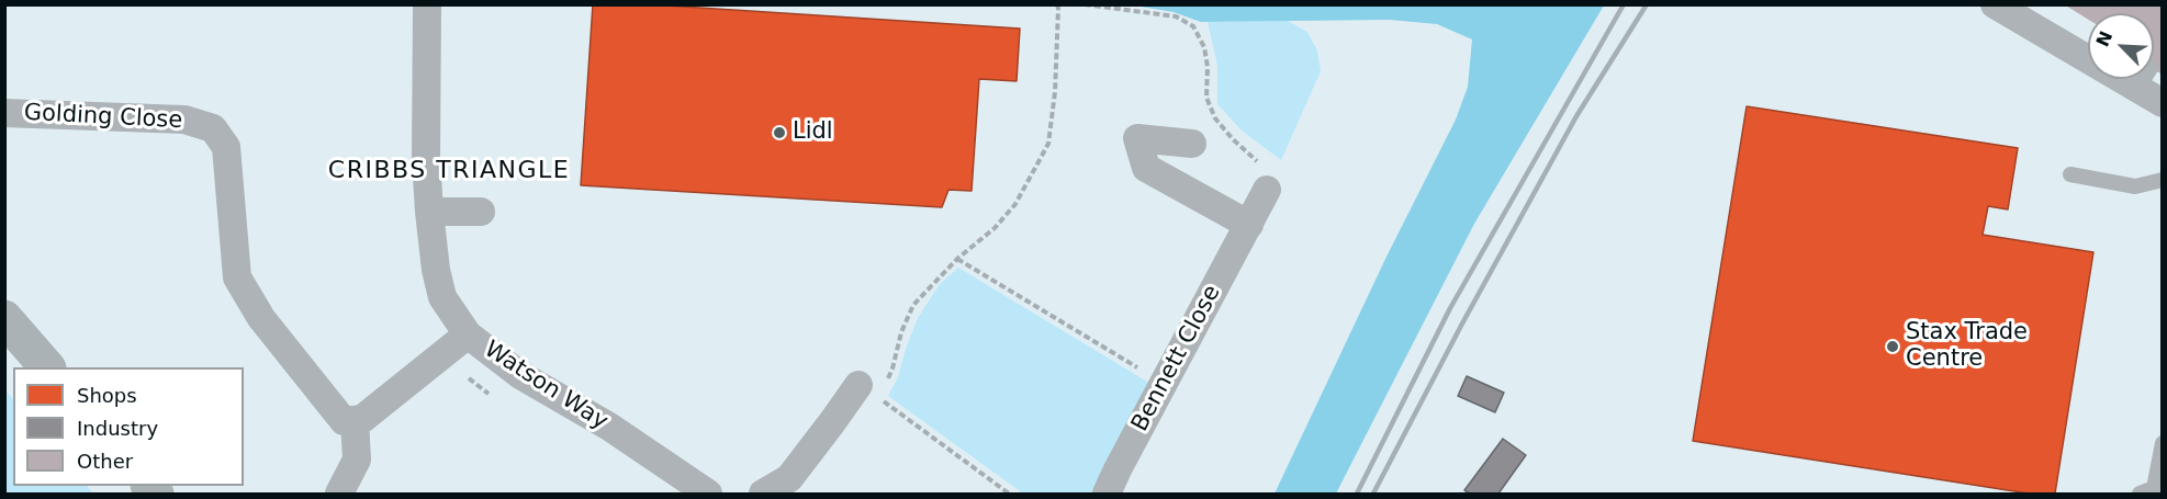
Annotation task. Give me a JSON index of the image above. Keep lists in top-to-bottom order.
{
  "streets": {
    "street": ["Golding Close", "Bennett Close", "Watson Way"]
  },
  "districts": ["CRIBBS TRIANGLE"],
  "places": ["Lidl", "Stax Trade Centre"],
  "legend": ["Shops", "Industry", "Other"],
  "north": "top left"
}
